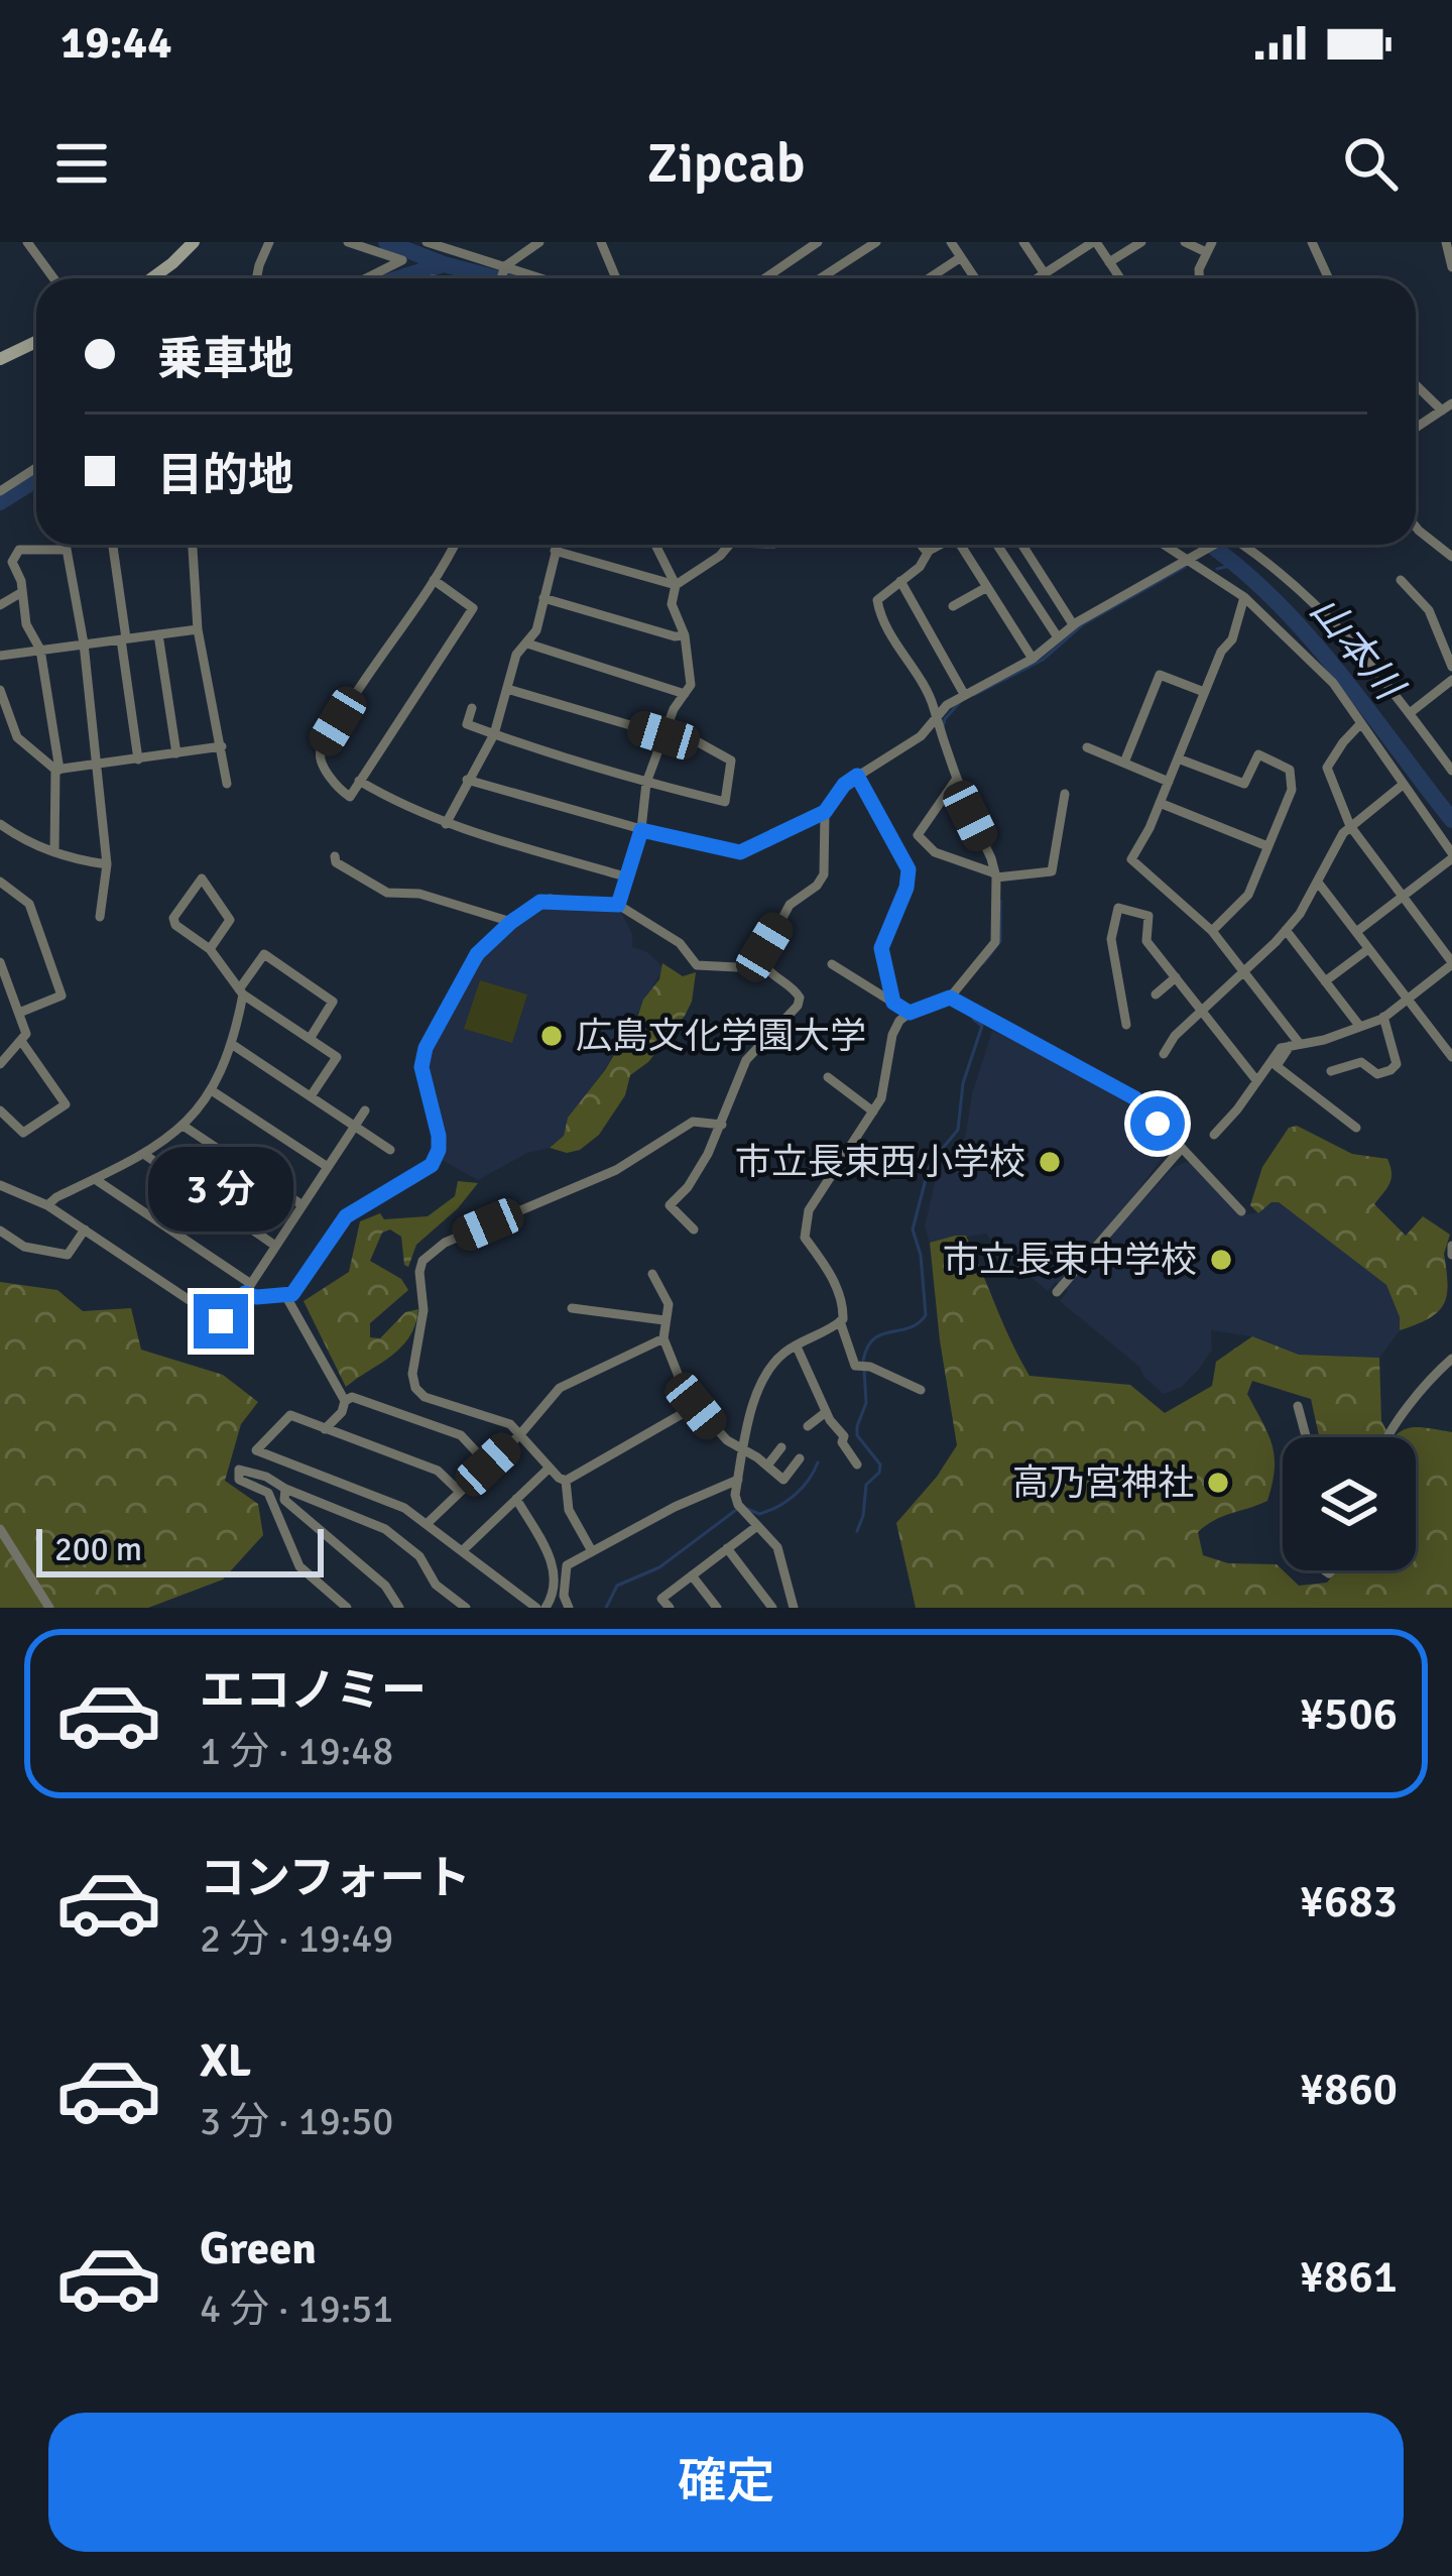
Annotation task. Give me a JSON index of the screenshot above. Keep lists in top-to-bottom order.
{
  "water": ["山本川"],
  "places": [
    "広島文化学園大学",
    "市立長束西小学校",
    "市立長束中学校",
    "高乃宮神社"
  ],
  "scale_bar": "200 m",
  "page": {
    "status": "19:44",
    "header": "Zipcab",
    "banner": ["乗車地", "目的地"],
    "bubble": "3 分",
    "scale": "200 m",
    "list": [
      {
        "name": "エコノミー",
        "note": "1 分 · 19:48",
        "value": "¥506"
      },
      {
        "name": "コンフォート",
        "note": "2 分 · 19:49",
        "value": "¥683"
      },
      {
        "name": "XL",
        "note": "3 分 · 19:50",
        "value": "¥860"
      },
      {
        "name": "Green",
        "note": "4 分 · 19:51",
        "value": "¥861"
      }
    ],
    "buttons": "確定"
  }
}
